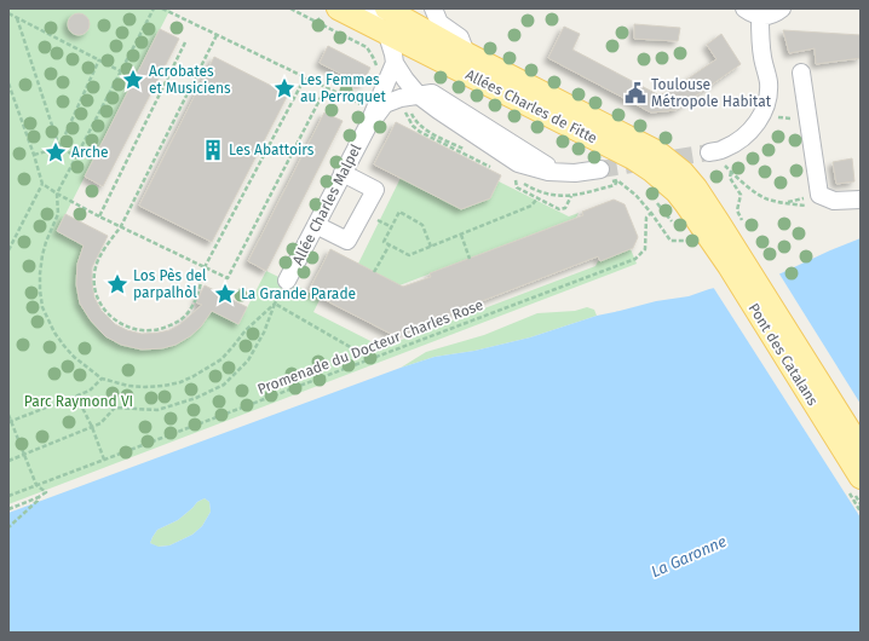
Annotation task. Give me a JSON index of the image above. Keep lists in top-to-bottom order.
{
  "streets": {
    "main road": ["Allées Charles de Fitte", "Pont des Catalans"],
    "street": ["Allée Charles Malpel"],
    "path": ["Promenade du Docteur Charles Rose"]
  },
  "crossings": [
    ["Allées Charles de Fitte", "Pont des Catalans"]
  ],
  "water": ["La Garonne"],
  "parks": ["Parc Raymond VI"],
  "places": {
    "place": [
      "Acrobates et Musiciens",
      "Les Femmes au Perroquet",
      "Arche",
      "Los Pès del parpalhòl",
      "La Grande Parade"
    ],
    "public building": ["Toulouse Métropole Habitat"],
    "building": ["Les Abattoirs"]
  }
}
